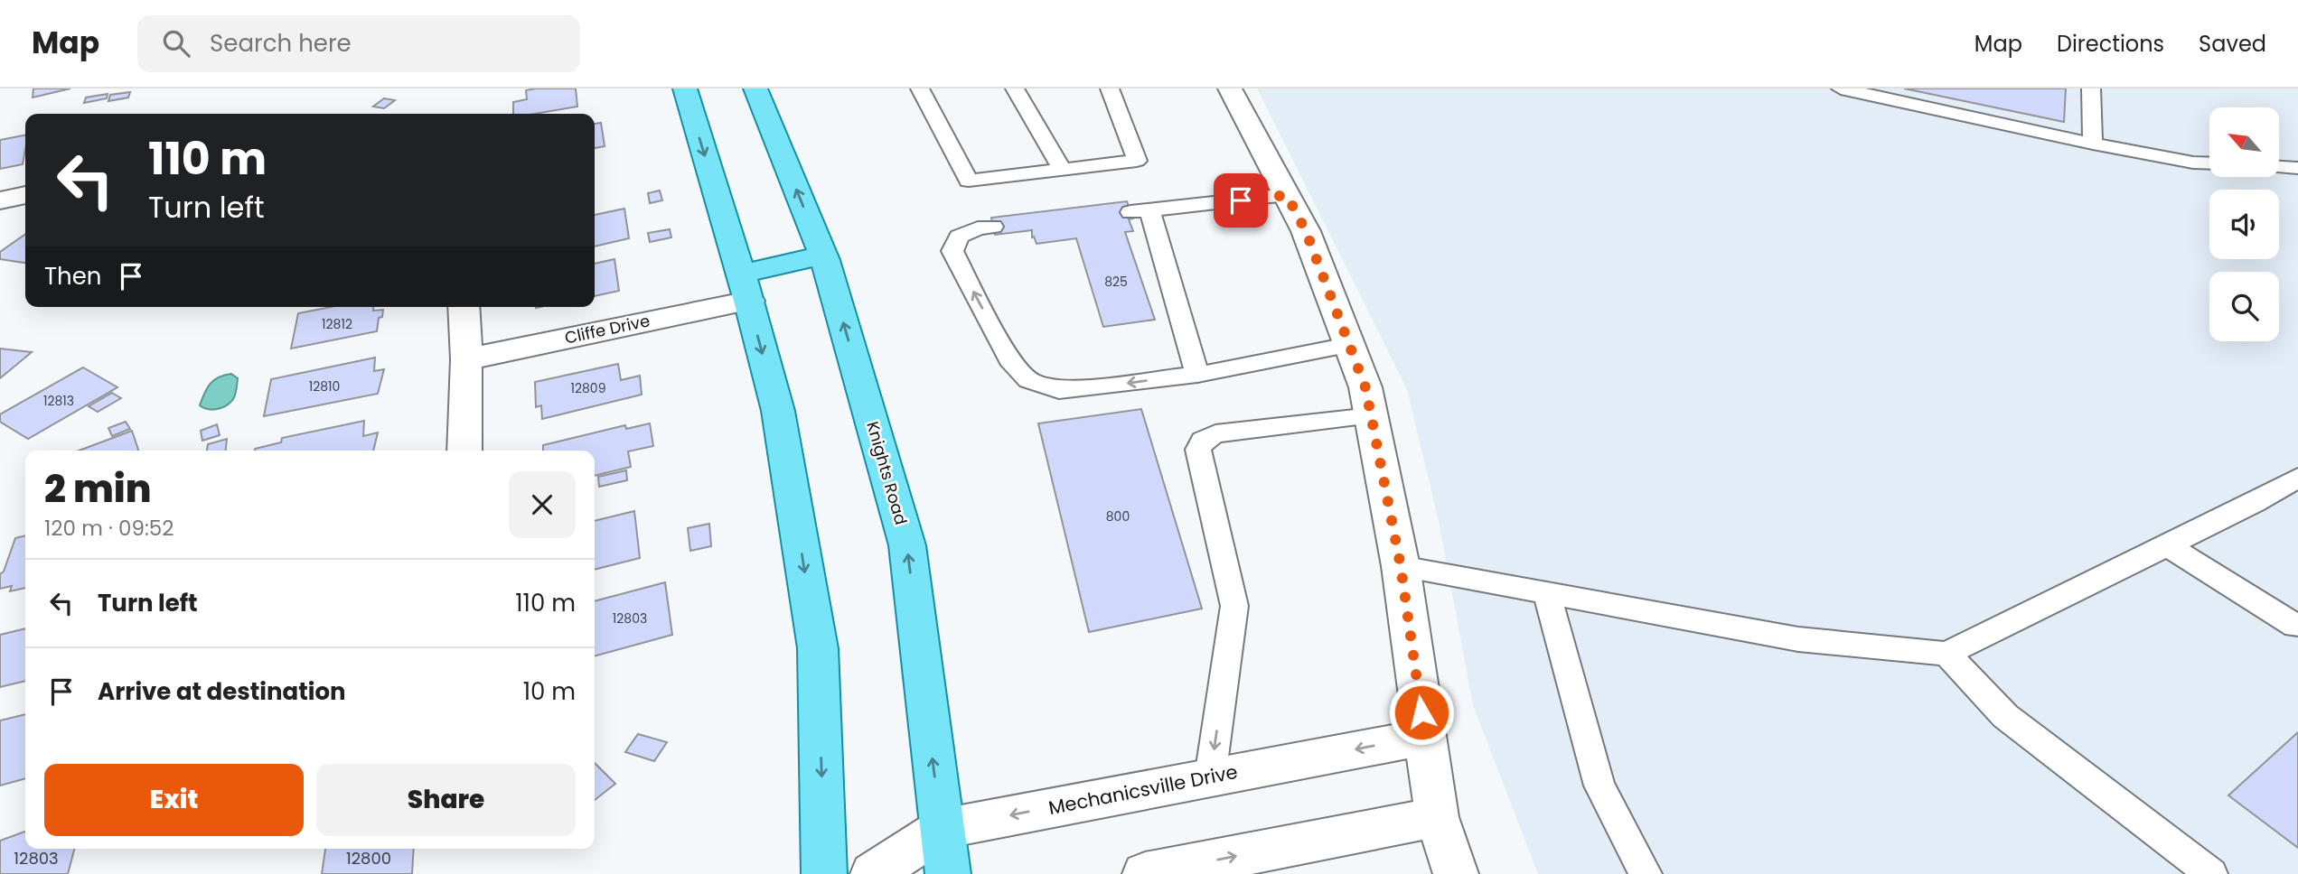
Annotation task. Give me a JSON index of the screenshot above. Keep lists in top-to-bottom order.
{
  "streets": {
    "main road": ["Knights Road"],
    "street": ["Cliffe Drive", "Mechanicsville Drive"]
  },
  "crossings": [
    ["Knights Road", "Mechanicsville Drive"]
  ],
  "house_numbers": [
    "825",
    "12812",
    "12810",
    "12809",
    "12813",
    "800",
    "12803",
    "12803",
    "12800"
  ],
  "north": "top left",
  "page": {
    "header": "Map",
    "search": "Search here",
    "nav": ["Map", "Directions", "Saved"],
    "turn": ["110 m", "Turn left"],
    "then": "Then",
    "heading": ["2 min", "120 m · 09:52"],
    "list": [
      {
        "name": "Turn left",
        "value": "110 m"
      },
      {
        "name": "Arrive at destination",
        "value": "10 m"
      }
    ],
    "buttons": ["Exit", "Share"]
  }
}
